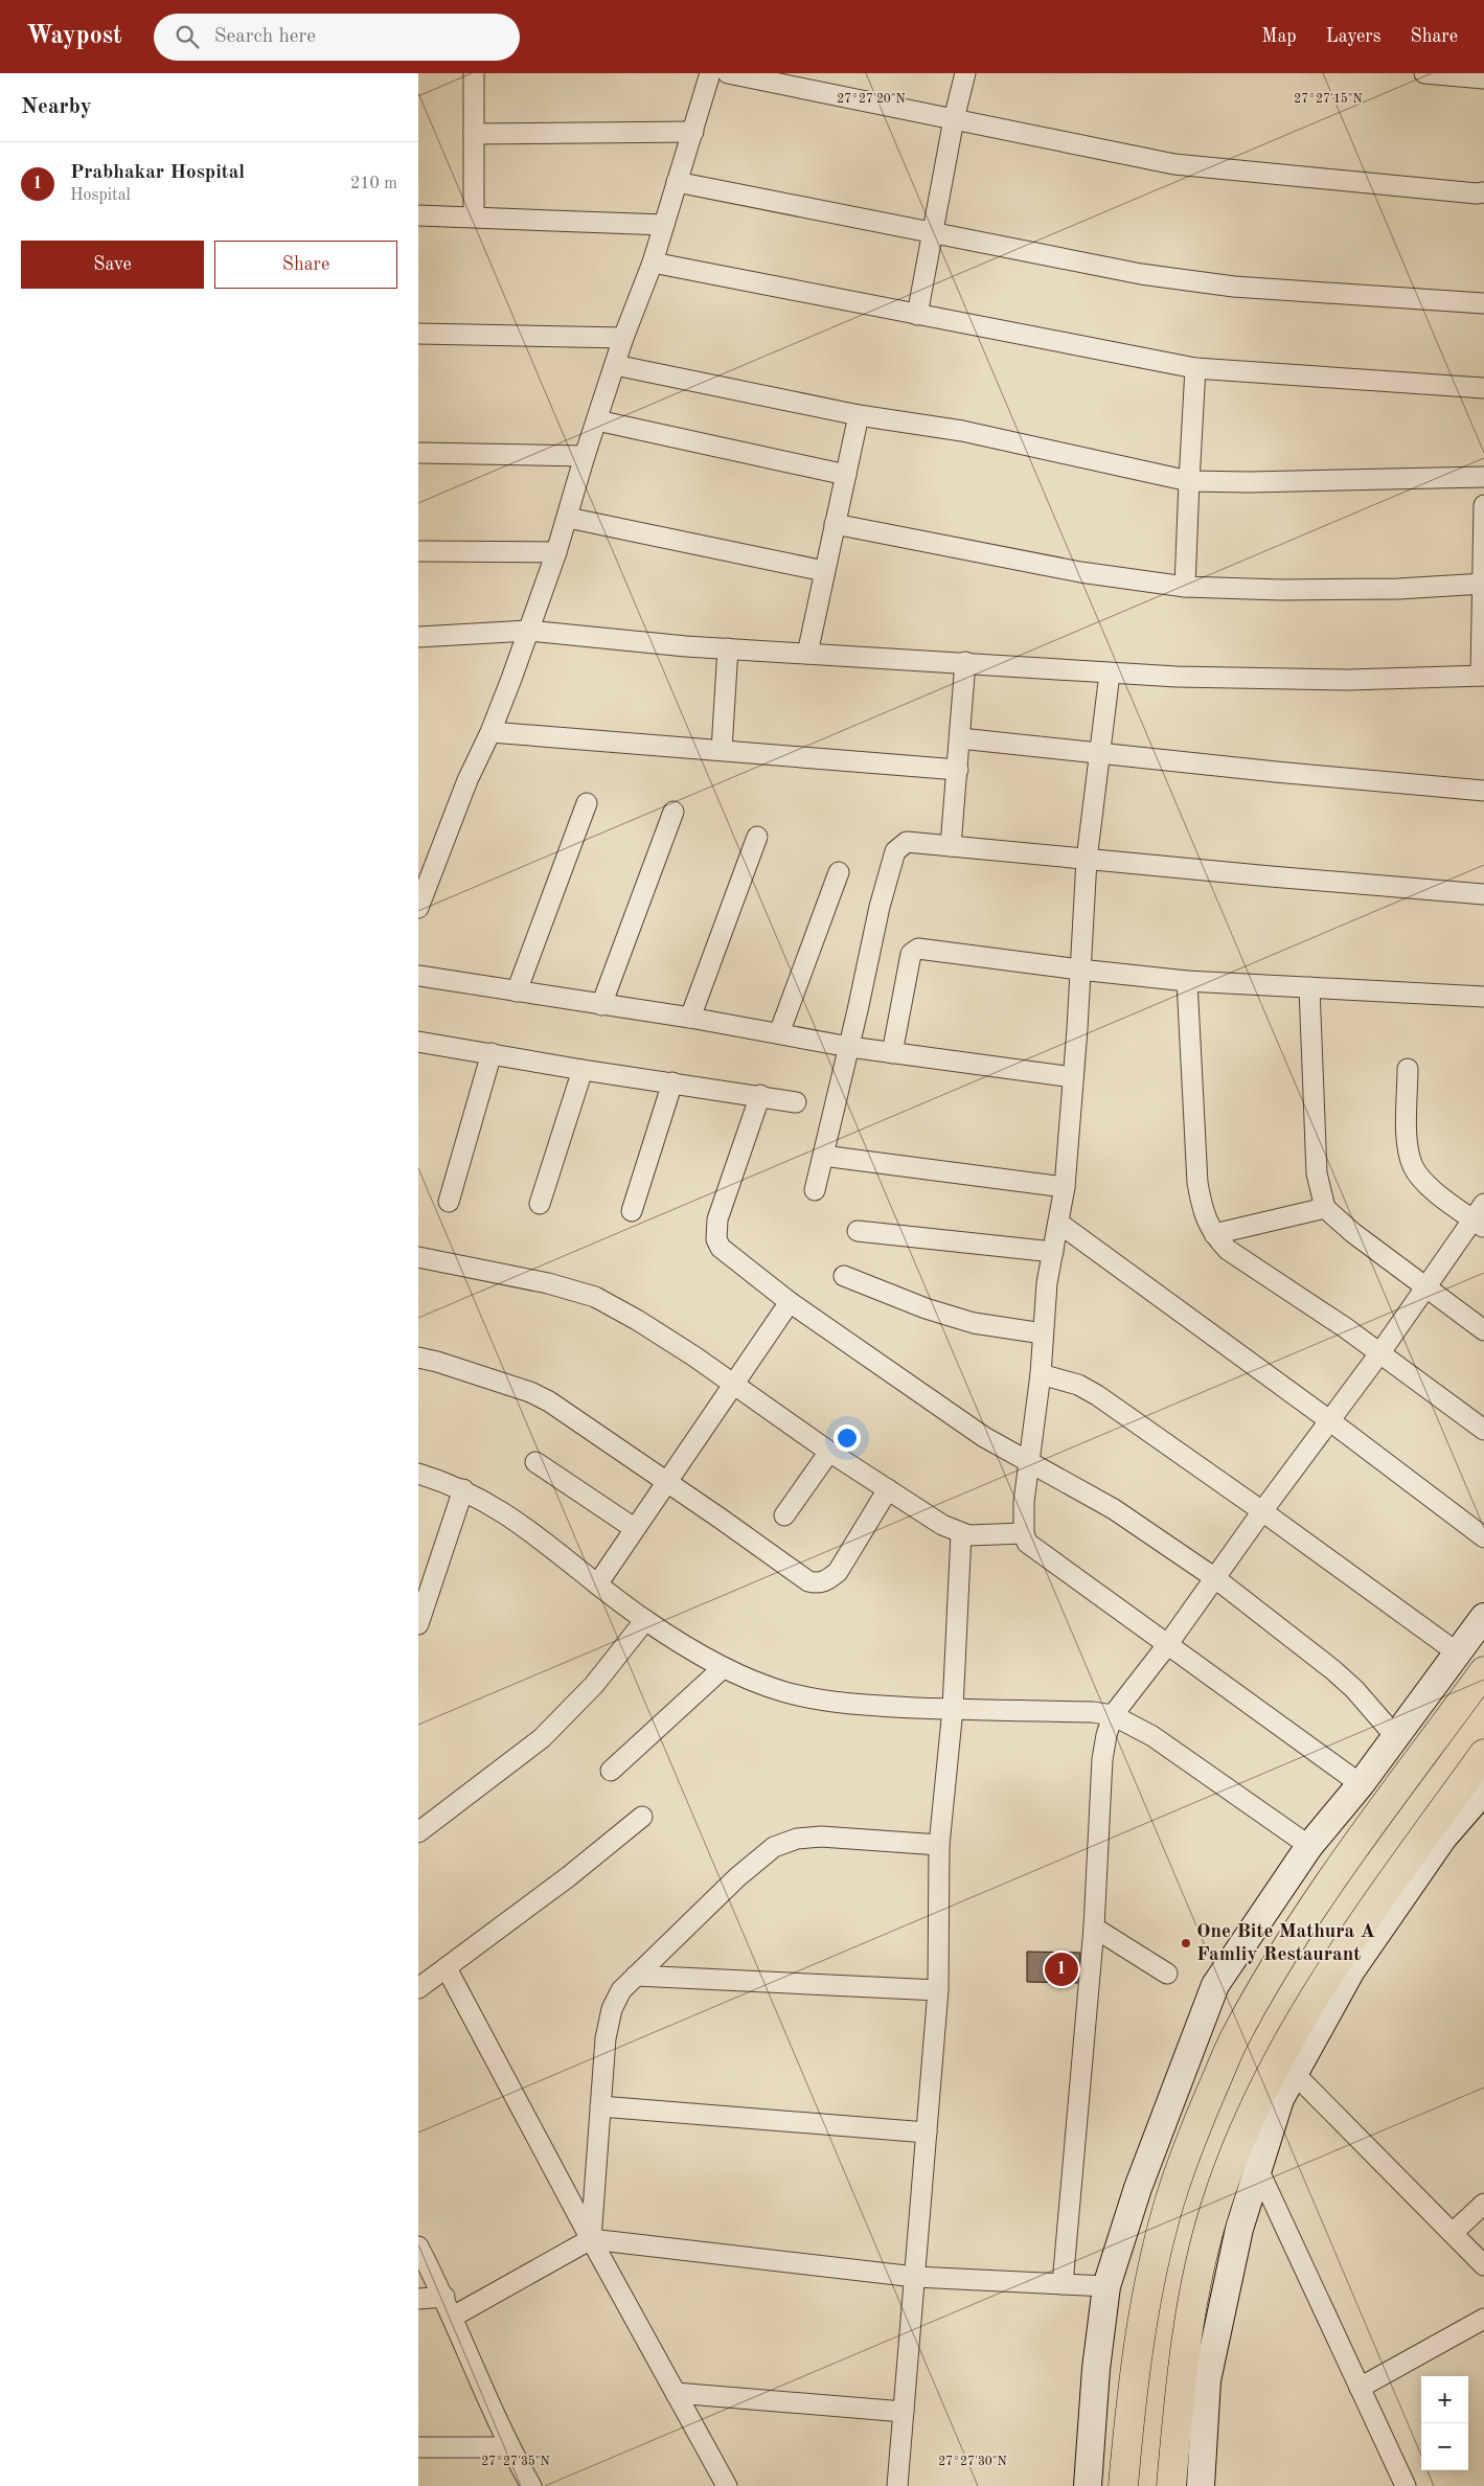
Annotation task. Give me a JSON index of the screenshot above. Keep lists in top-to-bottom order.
{
  "places": ["One Bite Mathura A Famliy Restaurant"],
  "page": {
    "header": "Waypost",
    "search": "Search here",
    "nav": ["Map", "Layers", "Share"],
    "heading": "Nearby",
    "list": [
      {
        "mark": "1",
        "name": "Prabhakar Hospital",
        "note": "Hospital",
        "value": "210 m"
      }
    ],
    "buttons": ["Save", "Share"],
    "pins": "1",
    "map_buttons": ["+", "−"]
  },
  "coordinates": [
    "27°27'20\"N",
    "27°27'15\"N",
    "27°27'35\"N",
    "27°27'30\"N"
  ]
}
